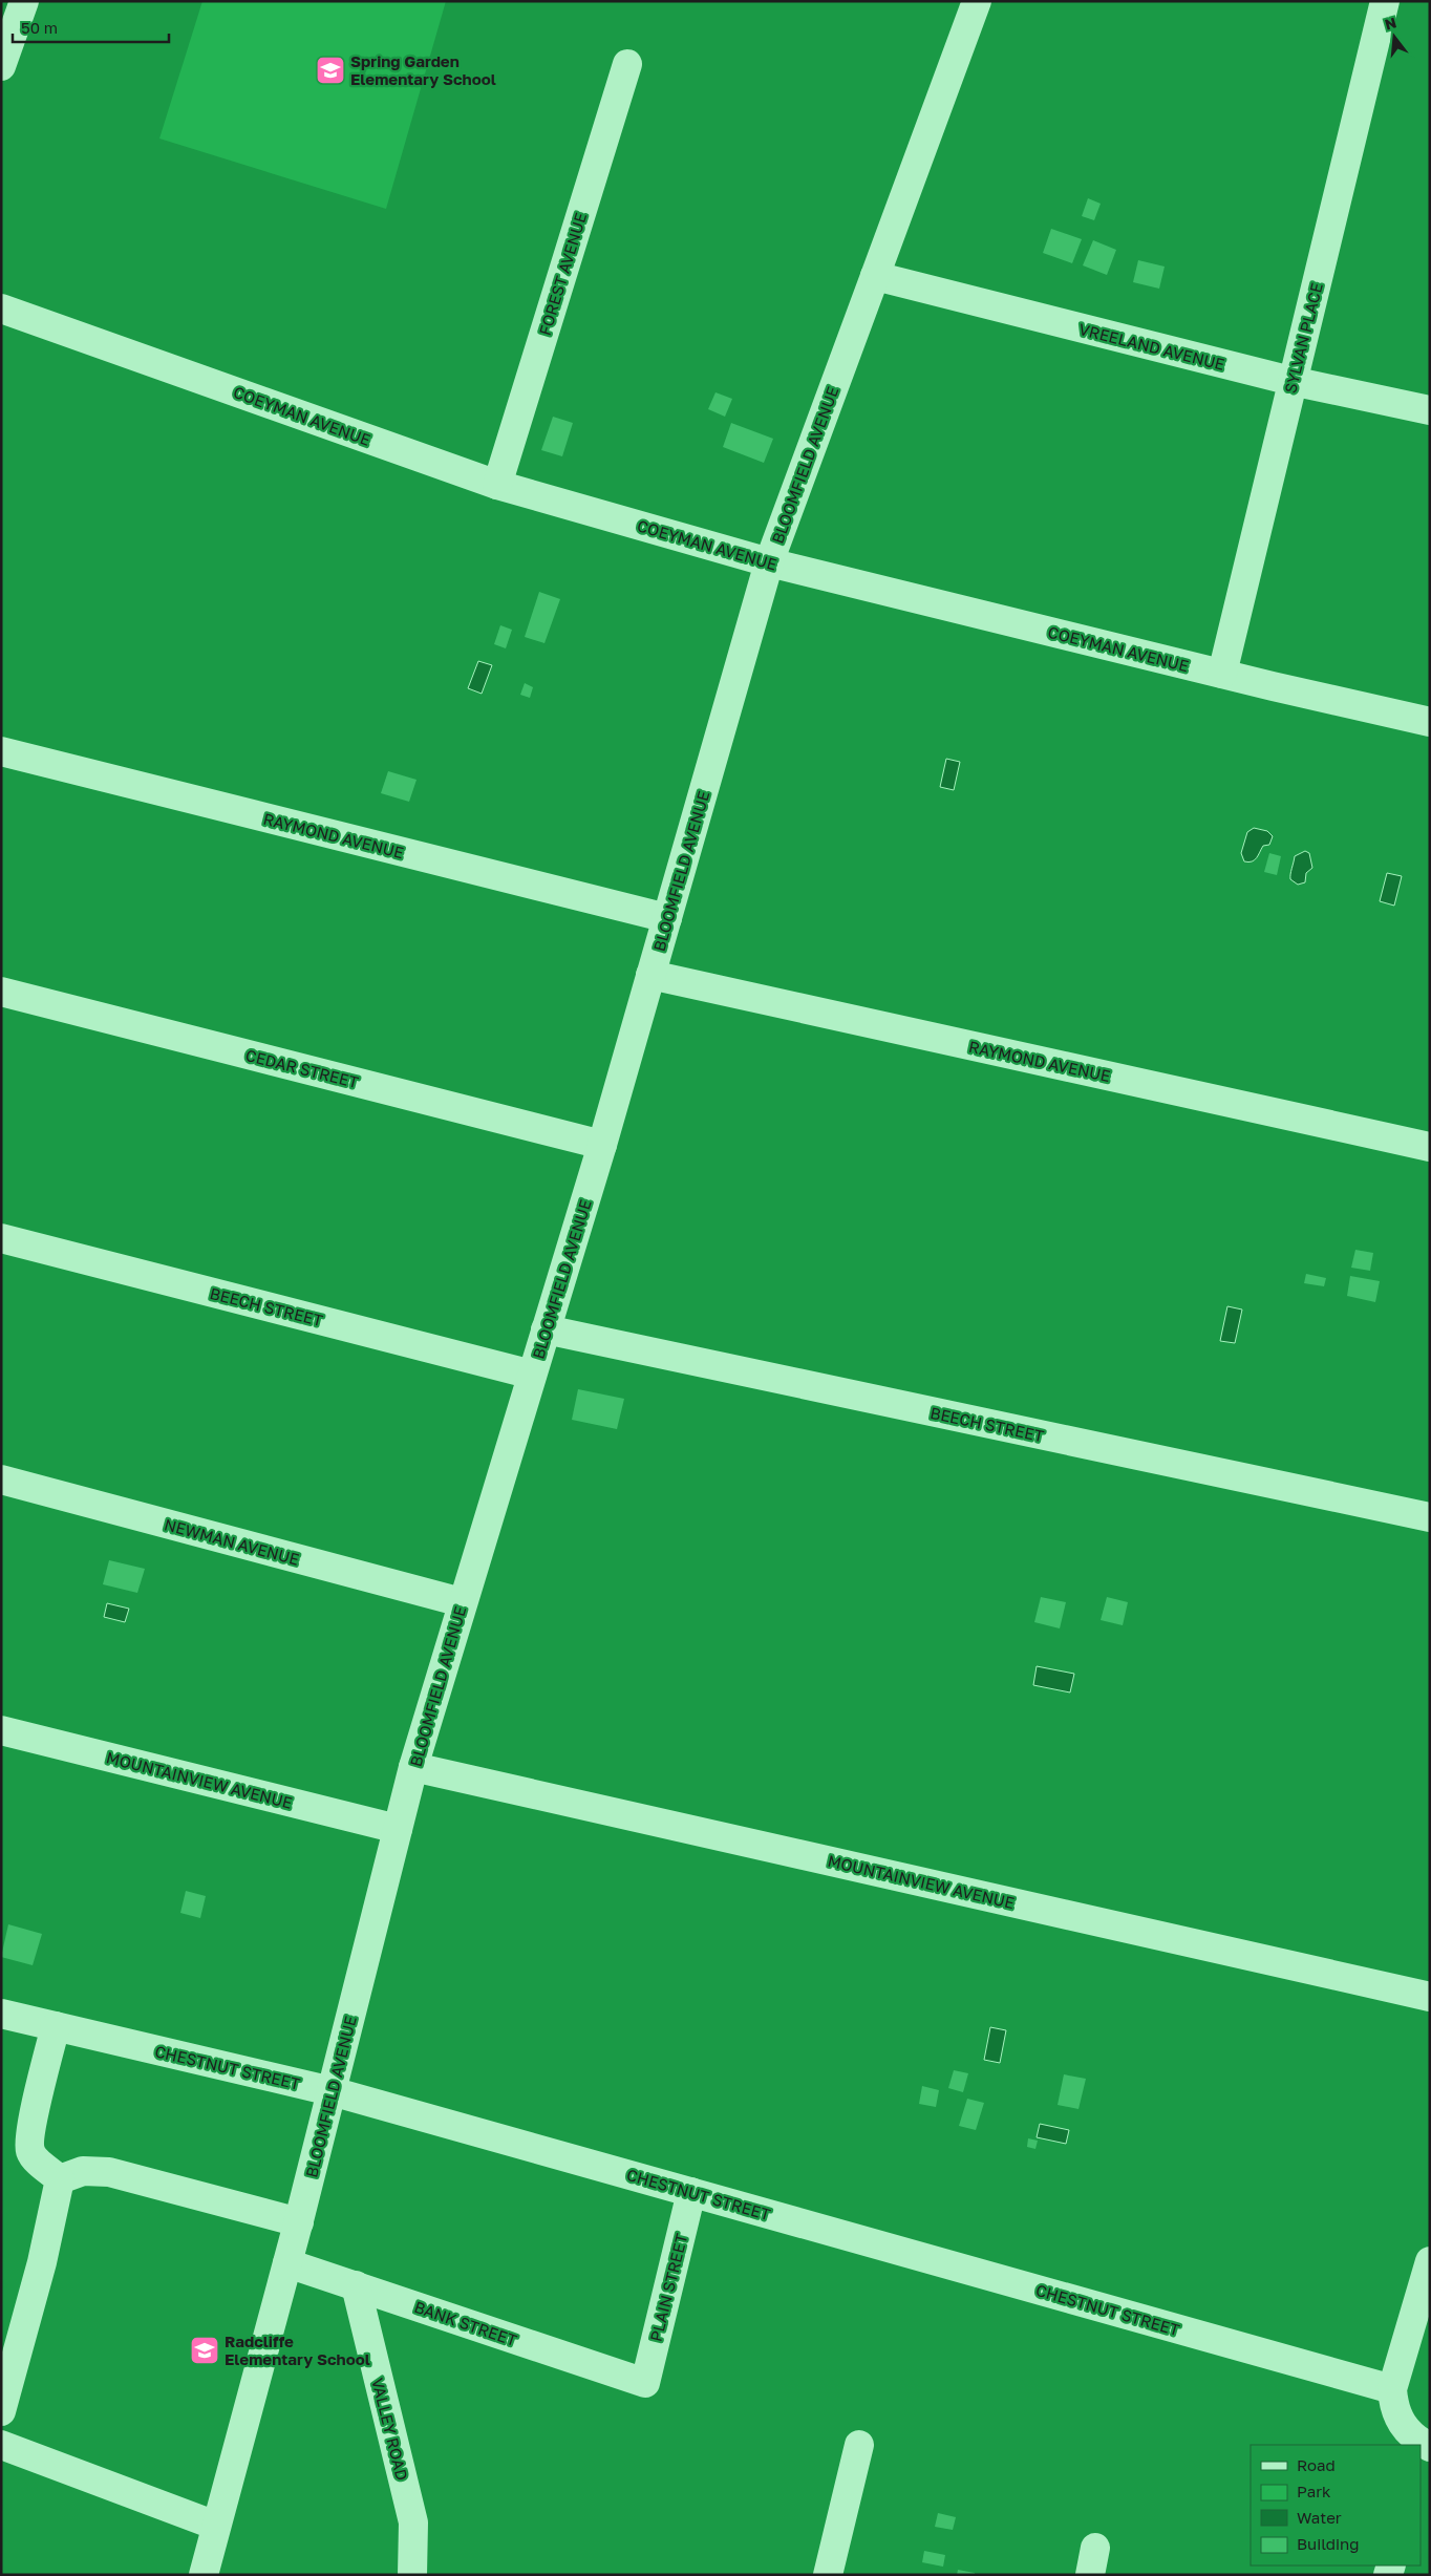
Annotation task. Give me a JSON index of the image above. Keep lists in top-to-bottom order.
{
  "streets": {
    "street": [
      "FOREST AVENUE",
      "SYLVAN PLACE",
      "VREELAND AVENUE",
      "COEYMAN AVENUE",
      "BLOOMFIELD AVENUE",
      "RAYMOND AVENUE",
      "CEDAR STREET",
      "BEECH STREET",
      "NEWMAN AVENUE",
      "MOUNTAINVIEW AVENUE",
      "CHESTNUT STREET",
      "PLAIN STREET",
      "BANK STREET",
      "VALLEY ROAD"
    ]
  },
  "crossings": [
    ["FOREST AVENUE", "COEYMAN AVENUE"],
    ["SYLVAN PLACE", "VREELAND AVENUE"],
    ["SYLVAN PLACE", "COEYMAN AVENUE"],
    ["VREELAND AVENUE", "BLOOMFIELD AVENUE"],
    ["COEYMAN AVENUE", "BLOOMFIELD AVENUE"],
    ["BLOOMFIELD AVENUE", "RAYMOND AVENUE"],
    ["BLOOMFIELD AVENUE", "CEDAR STREET"],
    ["BLOOMFIELD AVENUE", "BEECH STREET"],
    ["BLOOMFIELD AVENUE", "NEWMAN AVENUE"],
    ["BLOOMFIELD AVENUE", "MOUNTAINVIEW AVENUE"],
    ["BLOOMFIELD AVENUE", "CHESTNUT STREET"],
    ["BLOOMFIELD AVENUE", "BANK STREET"],
    ["CHESTNUT STREET", "PLAIN STREET"],
    ["PLAIN STREET", "BANK STREET"],
    ["BANK STREET", "VALLEY ROAD"]
  ],
  "places": {
    "school or university": ["Spring Garden Elementary School", "Radcliffe Elementary School"]
  },
  "legend": [
    "Road",
    "Park",
    "Water",
    "Building"
  ],
  "scale_bar": "50 m",
  "north": "top"
}
